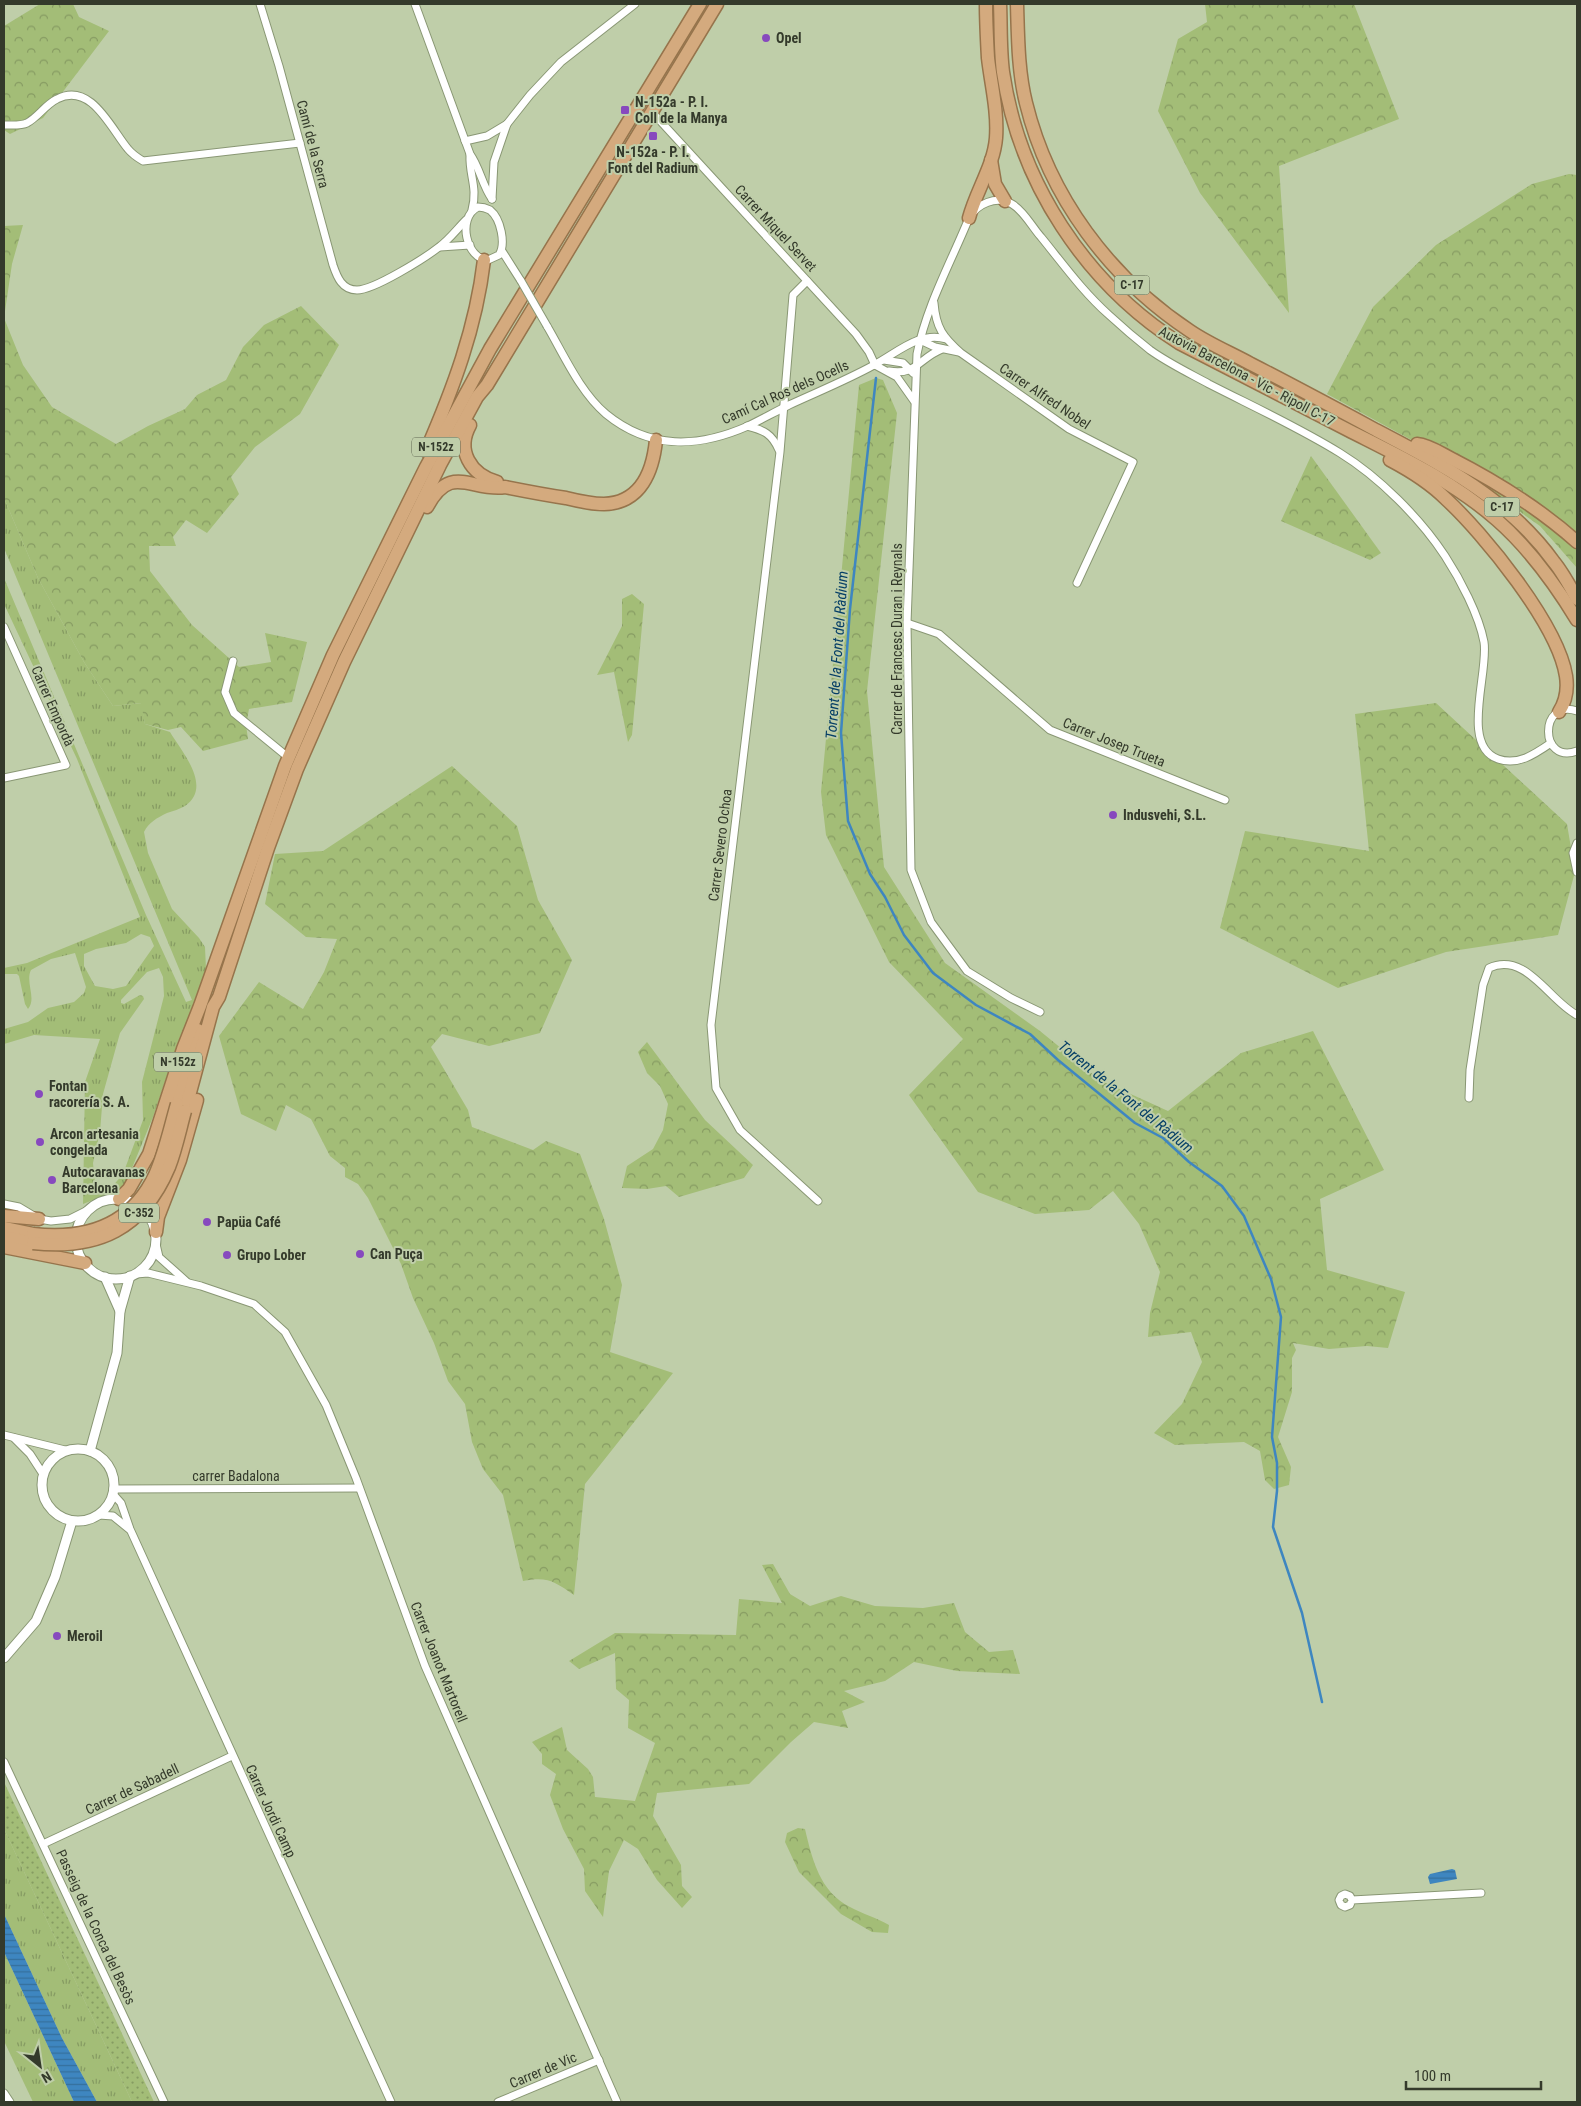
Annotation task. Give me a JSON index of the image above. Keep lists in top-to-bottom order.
{
  "streets": {
    "highway": [
      "C-17",
      "Autovia Barcelona - Vic - Ripoll C-17",
      "N-152z",
      "C-352"
    ],
    "street": [
      "Camí de la Serra",
      "Carrer Miquel Servet",
      "Camí Cal Ros dels Ocells",
      "Carrer Alfred Nobel",
      "Carrer de Francesc Duran i Reynals",
      "Carrer Empordà",
      "Carrer Josep Trueta",
      "Carrer Severo Ochoa",
      "carrer Badalona",
      "Carrer Joanot Martorell",
      "Carrer de Sabadell",
      "Carrer Jordi Camp",
      "Passeig de la Conca del Besòs",
      "Carrer de Vic"
    ]
  },
  "crossings": [
    ["Carrer Miquel Servet", "Camí Cal Ros dels Ocells"],
    ["Carrer Miquel Servet", "N-152z"],
    ["Carrer Miquel Servet", "Carrer Severo Ochoa"],
    ["Camí Cal Ros dels Ocells", "Carrer Alfred Nobel"],
    ["Camí Cal Ros dels Ocells", "Carrer de Francesc Duran i Reynals"],
    ["Camí Cal Ros dels Ocells", "Carrer Severo Ochoa"],
    ["Carrer Alfred Nobel", "Carrer de Francesc Duran i Reynals"],
    ["N-152z", "C-352"],
    ["N-152z", "carrer Badalona"],
    ["N-152z", "Carrer Joanot Martorell"],
    ["N-152z", "Carrer Jordi Camp"],
    ["Carrer de Francesc Duran i Reynals", "Carrer Josep Trueta"],
    ["carrer Badalona", "Carrer Joanot Martorell"],
    ["carrer Badalona", "Carrer Jordi Camp"],
    ["Carrer Joanot Martorell", "Carrer de Vic"],
    ["Carrer de Sabadell", "Carrer Jordi Camp"],
    ["Carrer de Sabadell", "Passeig de la Conca del Besòs"]
  ],
  "water": ["Torrent de la Font del Ràdium"],
  "places": {
    "other": [
      "Opel",
      "Indusvehi, S.L.",
      "Fontan racorería S. A.",
      "Arcon artesania congelada",
      "Autocaravanas Barcelona",
      "Papüa Café",
      "Can Puça",
      "Grupo Lober",
      "Meroil"
    ],
    "transit": ["N-152a - P. I. Coll de la Manya", "N-152a - P. I. Font del Radium"]
  },
  "scale_bar": "100 m",
  "north": "bottom right"
}
